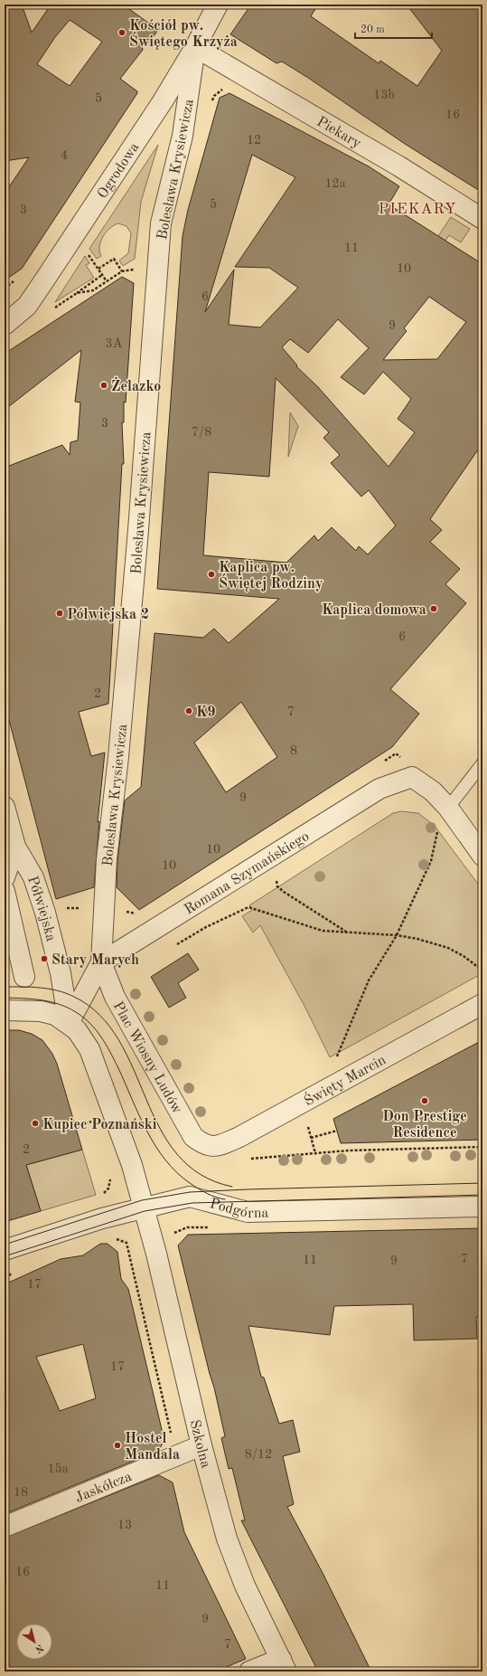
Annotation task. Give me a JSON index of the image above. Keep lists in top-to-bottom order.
{
  "streets": {
    "street": [
      "Piekary",
      "Ogrodowa",
      "Bolesława Krysiewicza",
      "Romana Szymańskiego",
      "Półwiejska",
      "Plac Wiosny Ludów",
      "Święty Marcin",
      "Podgórna",
      "Szkolna",
      "Jaskółcza"
    ]
  },
  "crossings": [
    ["Piekary", "Ogrodowa"],
    ["Piekary", "Bolesława Krysiewicza"],
    ["Ogrodowa", "Bolesława Krysiewicza"],
    ["Bolesława Krysiewicza", "Romana Szymańskiego"],
    ["Bolesława Krysiewicza", "Plac Wiosny Ludów"],
    ["Romana Szymańskiego", "Półwiejska"],
    ["Romana Szymańskiego", "Plac Wiosny Ludów"],
    ["Plac Wiosny Ludów", "Święty Marcin"],
    ["Podgórna", "Szkolna"],
    ["Szkolna", "Jaskółcza"]
  ],
  "districts": ["PIEKARY"],
  "places": [
    "Kościół pw. Świętego Krzyża",
    "Żelazko",
    "Kaplica pw. Świętej Rodziny",
    "Kaplica domowa",
    "Półwiejska 2",
    "K9",
    "Stary Marych",
    "Don Prestige Residence",
    "Kupiec Poznański",
    "Hostel Mandala"
  ],
  "house_numbers": [
    "13b",
    "5",
    "16",
    "12",
    "4",
    "12a",
    "5",
    "3",
    "11",
    "10",
    "6",
    "9",
    "3A",
    "3",
    "7/8",
    "6",
    "2",
    "7",
    "8",
    "9",
    "10",
    "10",
    "2",
    "7",
    "11",
    "9",
    "17",
    "17",
    "8/12",
    "15a",
    "18",
    "13",
    "16",
    "11",
    "9",
    "7"
  ],
  "scale_bar": "20 m",
  "north": "bottom right"
}
